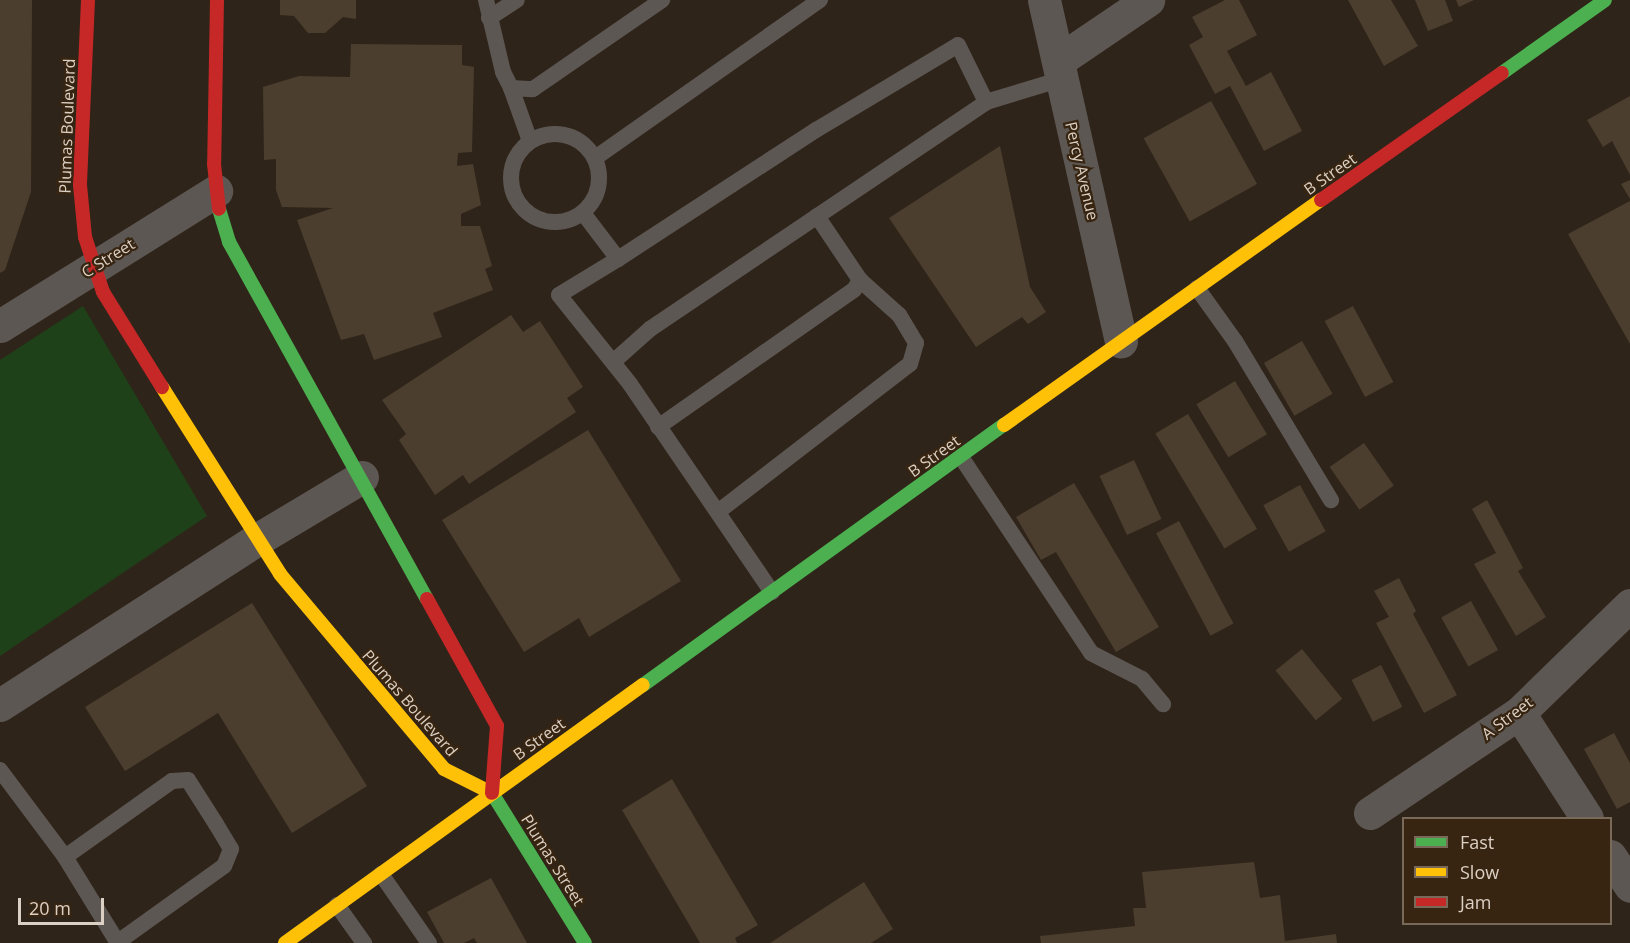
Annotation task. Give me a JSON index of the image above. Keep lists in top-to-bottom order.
{
  "streets": {
    "street": [
      "Plumas Boulevard",
      "Percy Avenue",
      "B Street",
      "C Street",
      "A Street",
      "Plumas Street"
    ]
  },
  "crossings": [
    ["Plumas Boulevard", "B Street"],
    ["Plumas Boulevard", "C Street"],
    ["Plumas Boulevard", "Plumas Street"],
    ["Percy Avenue", "B Street"],
    ["B Street", "Plumas Street"]
  ],
  "legend": ["Fast", "Slow", "Jam"],
  "scale_bar": "20 m"
}
